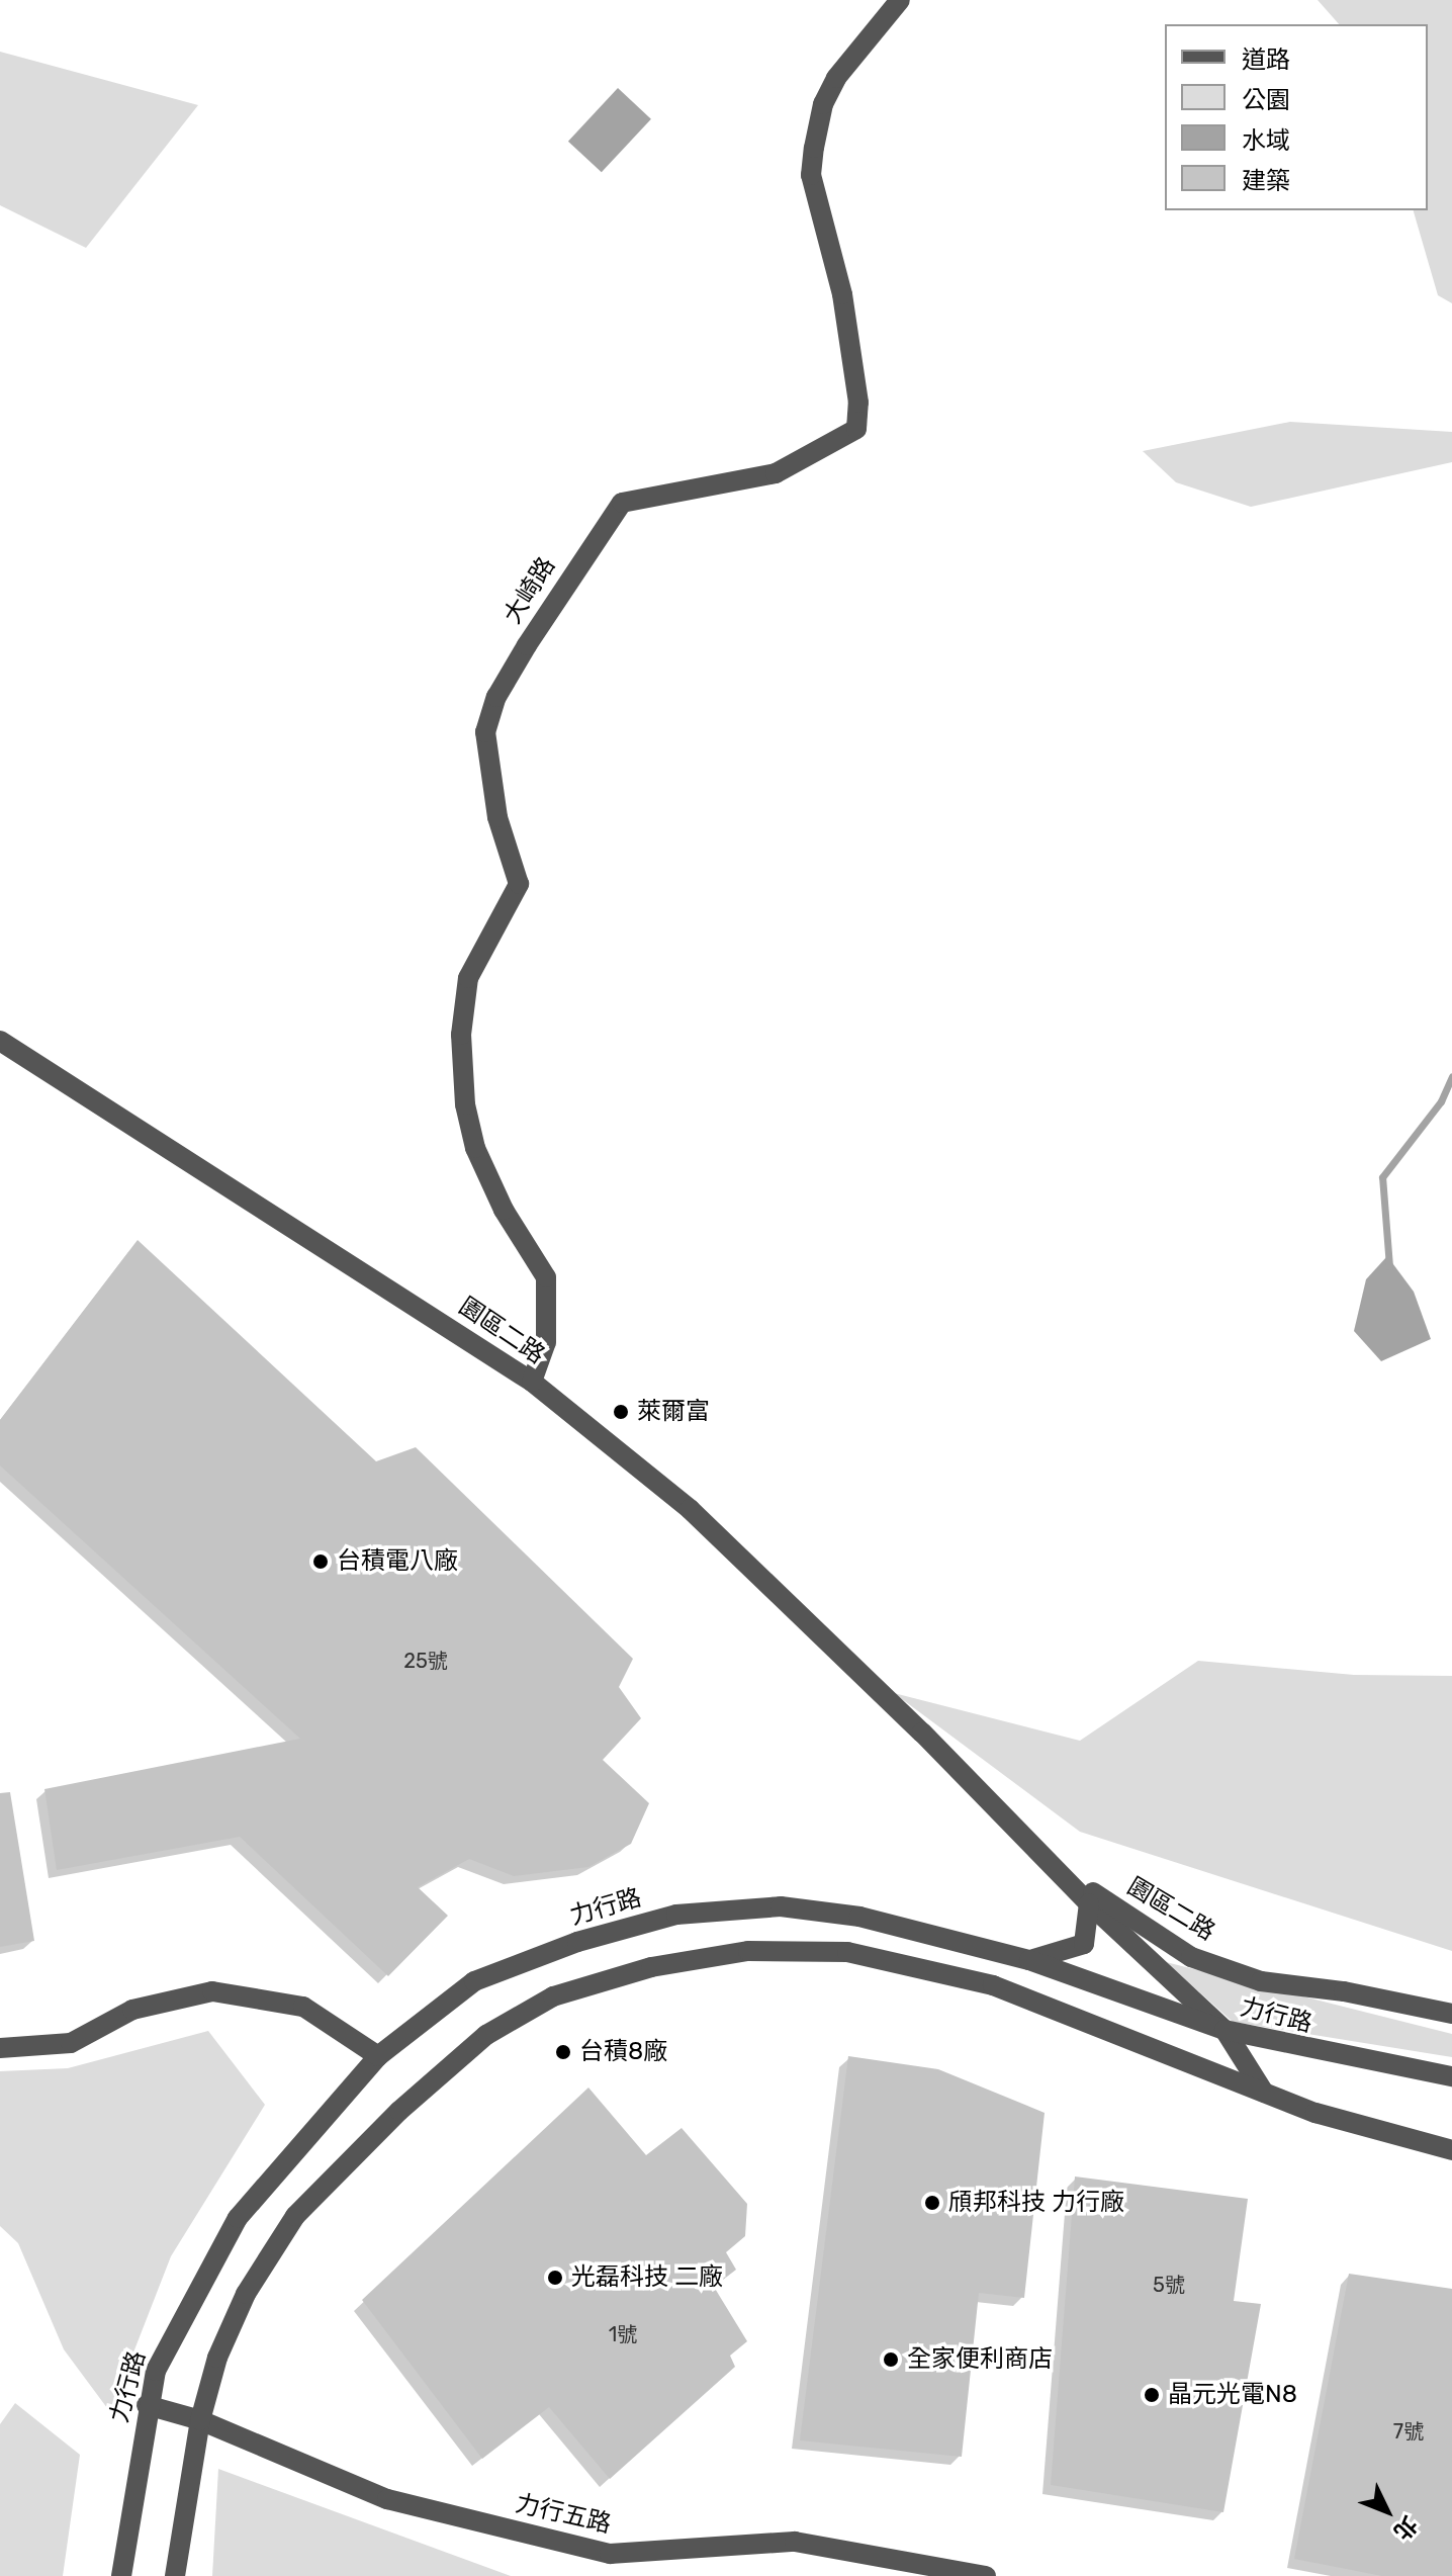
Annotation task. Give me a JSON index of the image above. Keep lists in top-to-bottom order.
{
  "streets": {
    "street": [
      "大崎路",
      "園區二路",
      "力行路",
      "力行五路"
    ]
  },
  "crossings": [
    ["大崎路", "園區二路"],
    ["園區二路", "力行路"],
    ["力行路", "力行五路"]
  ],
  "places": [
    "萊爾富",
    "台積電八廠",
    "台積8廠",
    "頎邦科技 力行廠",
    "光磊科技 二廠",
    "全家便利商店",
    "晶元光電N8"
  ],
  "house_numbers": [
    "25號",
    "5號",
    "1號",
    "7號"
  ],
  "legend": [
    "道路",
    "公園",
    "水域",
    "建築"
  ],
  "north": "bottom right"
}
